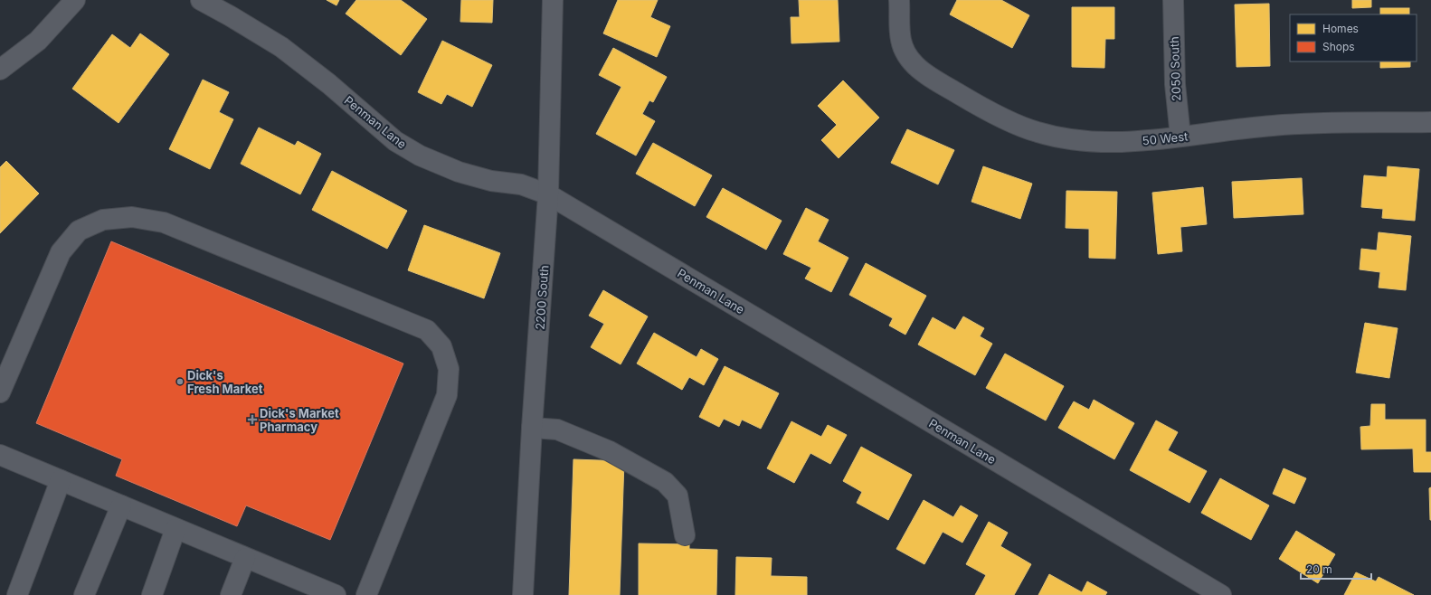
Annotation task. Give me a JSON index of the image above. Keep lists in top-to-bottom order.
{
  "streets": {
    "street": [
      "2050 South",
      "Penman Lane",
      "50 West",
      "2200 South"
    ]
  },
  "crossings": [
    ["2050 South", "50 West"],
    ["Penman Lane", "2200 South"]
  ],
  "places": {
    "other": ["Dick's Fresh Market"],
    "health": ["Dick's Market Pharmacy"]
  },
  "legend": ["Homes", "Shops"],
  "scale_bar": "20 m"
}
